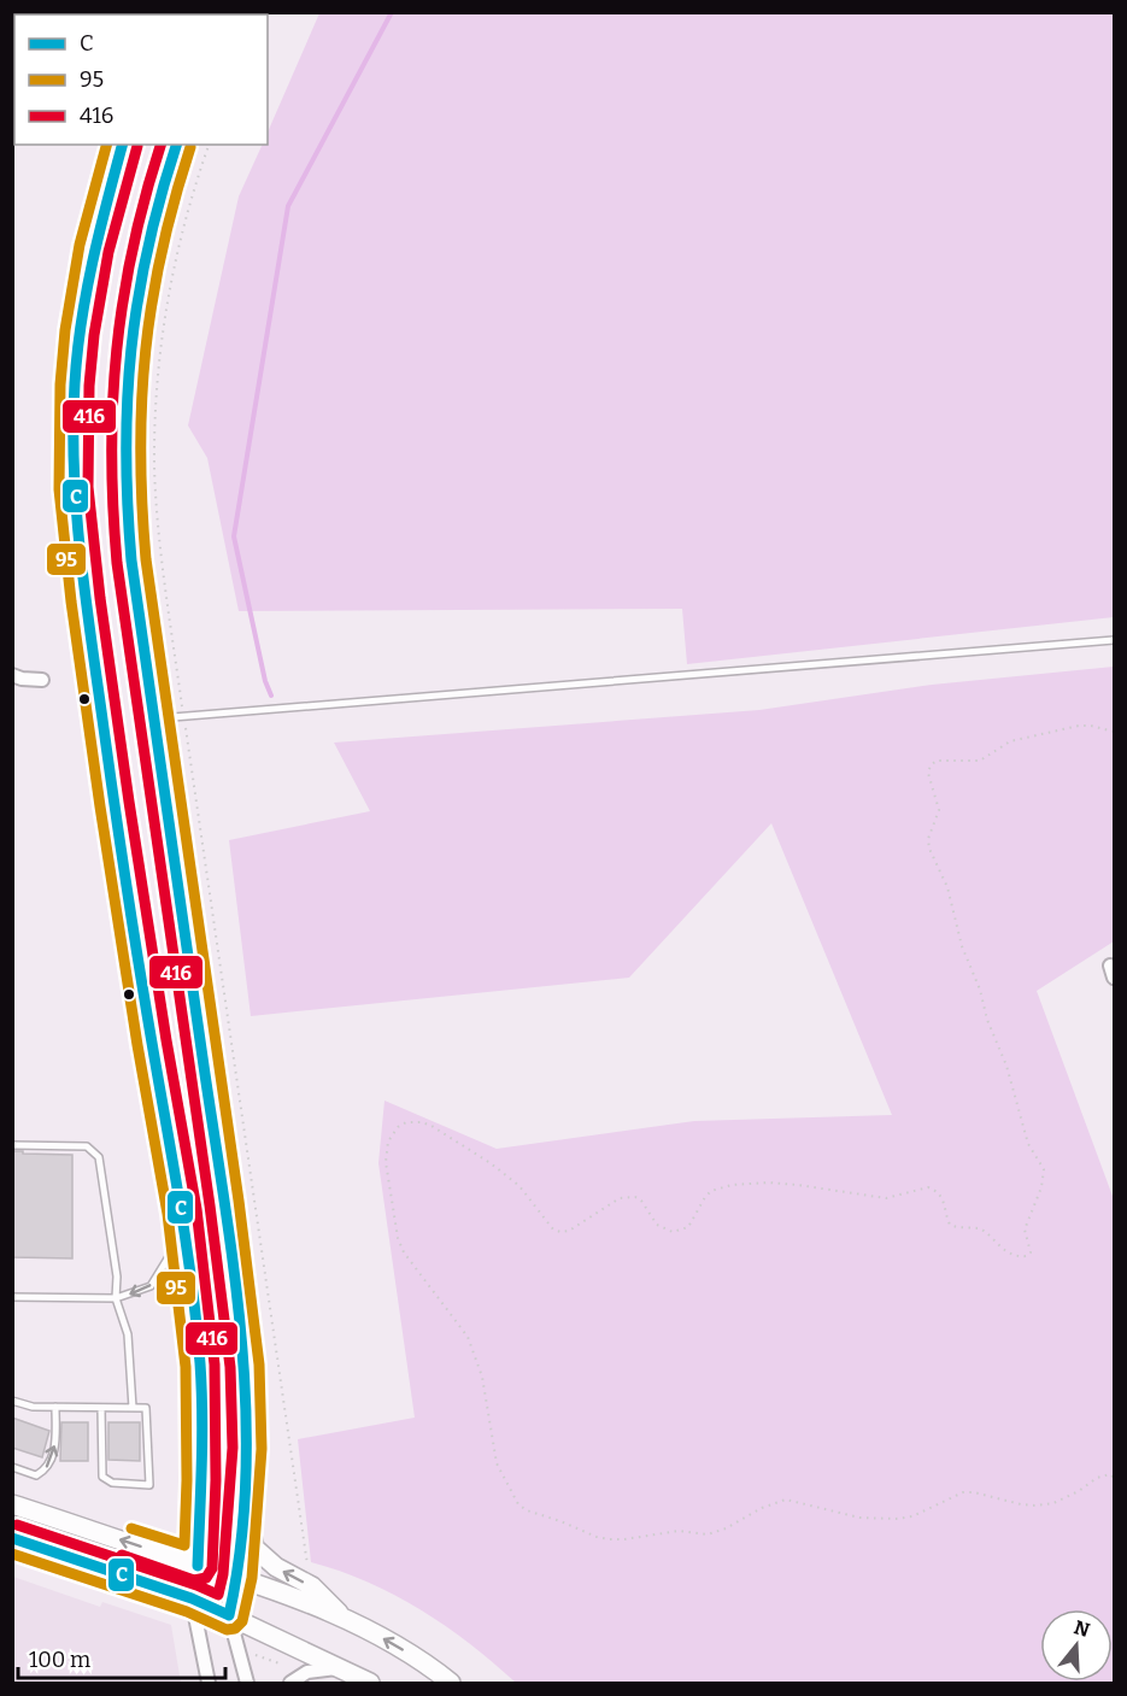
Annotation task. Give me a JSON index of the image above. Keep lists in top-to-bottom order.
{
  "lines": ["transit line C", "transit line 95", "transit line 416"],
  "legend": ["C", "95", "416"],
  "scale_bar": "100 m",
  "north": "top"
}
